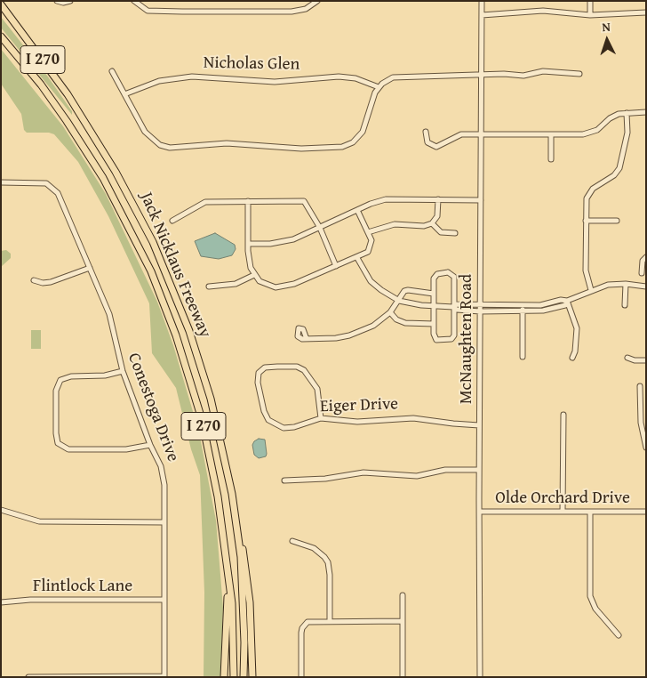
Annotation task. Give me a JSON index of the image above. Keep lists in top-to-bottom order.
{
  "streets": {
    "highway": ["I 270", "Jack Nicklaus Freeway"],
    "street": [
      "Nicholas Glen",
      "McNaughten Road",
      "Eiger Drive",
      "Conestoga Drive",
      "Olde Orchard Drive",
      "Flintlock Lane"
    ]
  },
  "crossings": [
    ["McNaughten Road", "Eiger Drive"],
    ["McNaughten Road", "Olde Orchard Drive"],
    ["Conestoga Drive", "Flintlock Lane"]
  ],
  "north": "top"
}
